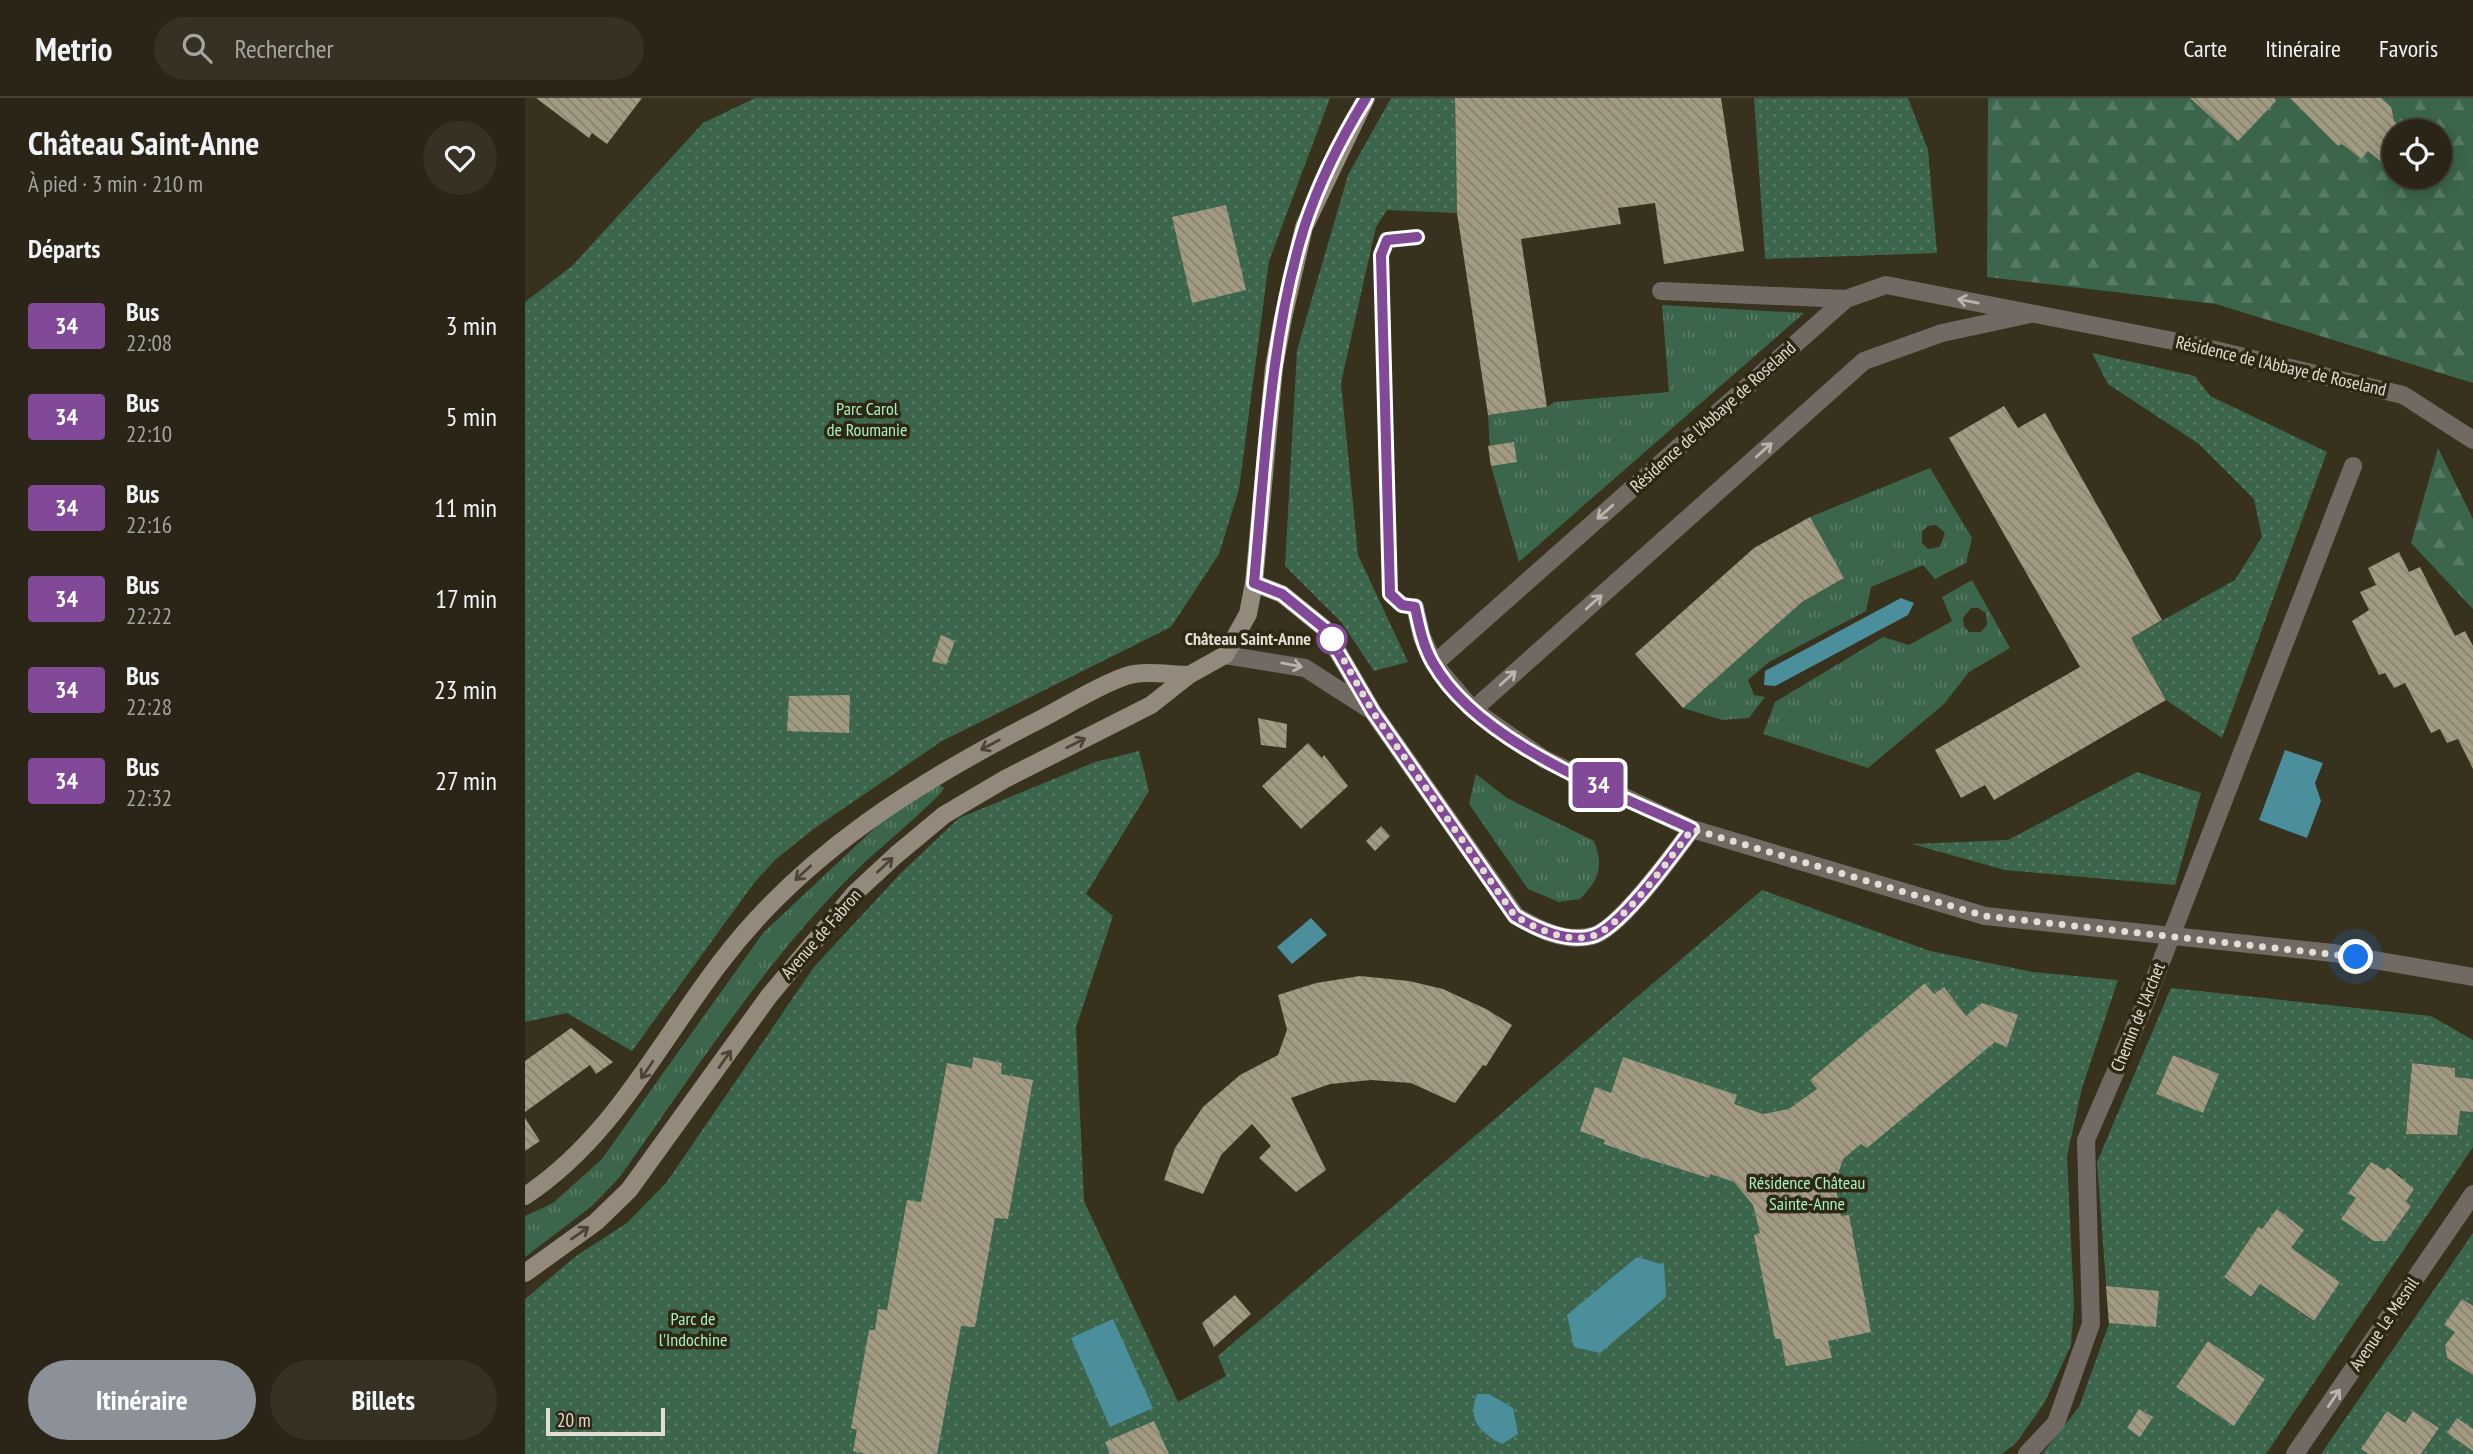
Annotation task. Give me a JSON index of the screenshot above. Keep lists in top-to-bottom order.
{
  "streets": {
    "street": [
      "Résidence de l'Abbaye de Roseland",
      "Avenue de Fabron",
      "Chemin de l'Archet",
      "Avenue Le Mesnil"
    ]
  },
  "one_way": ["Avenue Le Mesnil"],
  "parks": ["Parc Carol de Roumanie", "Résidence Château Sainte-Anne", "Parc de l'Indochine"],
  "places": ["Château Saint-Anne"],
  "lines": ["bus line 34"],
  "scale_bar": "20 m",
  "page": {
    "header": "Metrio",
    "search": "Rechercher",
    "nav": ["Carte", "Itinéraire", "Favoris"],
    "heading": [
      ["Château Saint-Anne", "À pied · 3 min · 210 m"],
      "Départs"
    ],
    "on_map": "34",
    "list": [
      {
        "mark": "34",
        "name": "Bus",
        "note": "22:08",
        "value": "3 min"
      },
      {
        "mark": "34",
        "name": "Bus",
        "note": "22:10",
        "value": "5 min"
      },
      {
        "mark": "34",
        "name": "Bus",
        "note": "22:16",
        "value": "11 min"
      },
      {
        "mark": "34",
        "name": "Bus",
        "note": "22:22",
        "value": "17 min"
      },
      {
        "mark": "34",
        "name": "Bus",
        "note": "22:28",
        "value": "23 min"
      },
      {
        "mark": "34",
        "name": "Bus",
        "note": "22:32",
        "value": "27 min"
      }
    ],
    "buttons": ["Itinéraire", "Billets"],
    "scale": "20 m"
  }
}
